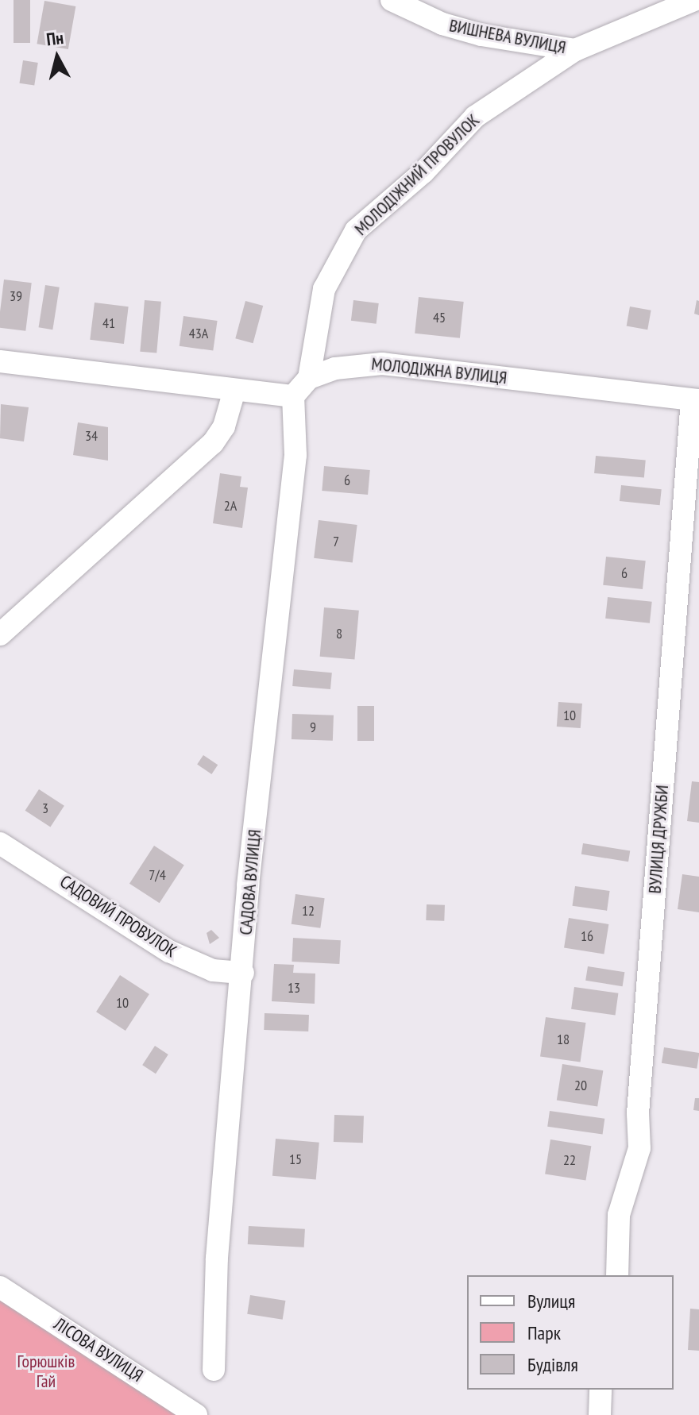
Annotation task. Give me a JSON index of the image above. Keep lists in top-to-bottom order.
{
  "streets": {
    "street": [
      "ВИШНЕВА ВУЛИЦЯ",
      "МОЛОДІЖНИЙ ПРОВУЛОК",
      "МОЛОДІЖНА ВУЛИЦЯ",
      "ВУЛИЦЯ ДРУЖБИ",
      "САДОВА ВУЛИЦЯ",
      "САДОВИЙ ПРОВУЛОК",
      "ЛІСОВА ВУЛИЦЯ"
    ]
  },
  "crossings": [
    ["ВИШНЕВА ВУЛИЦЯ", "МОЛОДІЖНИЙ ПРОВУЛОК"],
    ["МОЛОДІЖНИЙ ПРОВУЛОК", "МОЛОДІЖНА ВУЛИЦЯ"],
    ["МОЛОДІЖНА ВУЛИЦЯ", "ВУЛИЦЯ ДРУЖБИ"],
    ["САДОВА ВУЛИЦЯ", "САДОВИЙ ПРОВУЛОК"]
  ],
  "parks": ["Горюшків Гай"],
  "house_numbers": [
    "39",
    "45",
    "41",
    "43А",
    "34",
    "6",
    "2А",
    "7",
    "6",
    "8",
    "10",
    "9",
    "3",
    "7/4",
    "12",
    "16",
    "13",
    "10",
    "18",
    "20",
    "15",
    "22"
  ],
  "legend": ["Вулиця", "Парк", "Будівля"],
  "north": "top"
}
